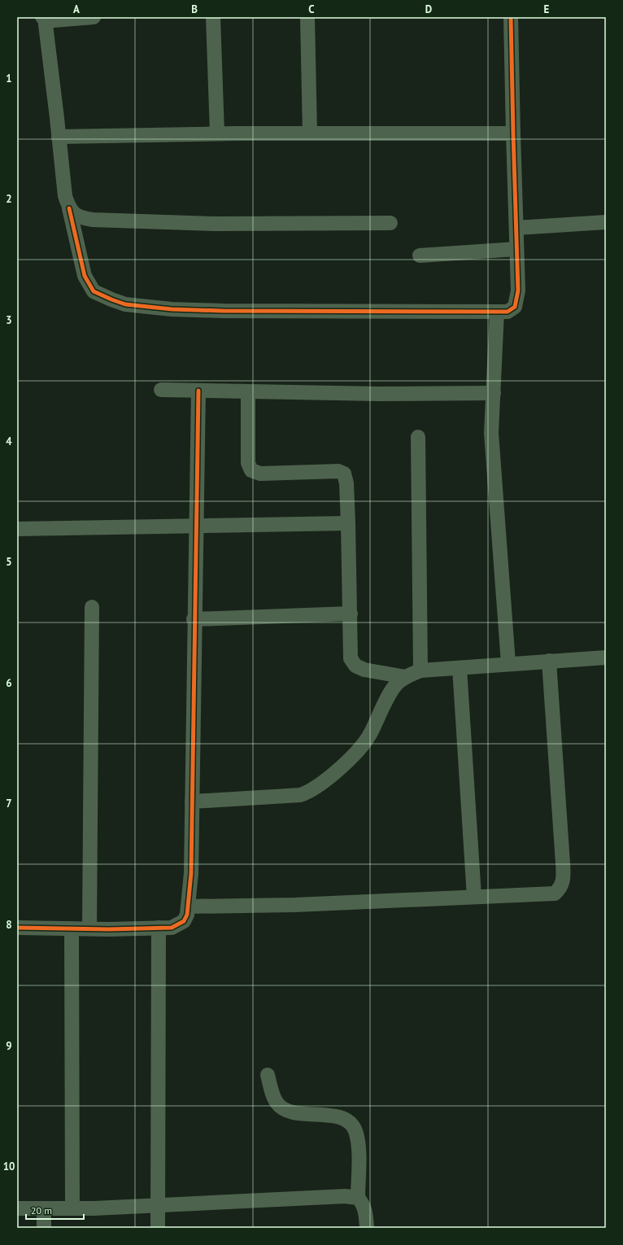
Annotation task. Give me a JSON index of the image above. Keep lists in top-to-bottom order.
{
  "scale_bar": "20 m",
  "grid": {
    "columns": [
      "A",
      "B",
      "C",
      "D",
      "E"
    ],
    "rows": [
      "1",
      "2",
      "3",
      "4",
      "5",
      "6",
      "7",
      "8",
      "9",
      "10"
    ]
  }
}
